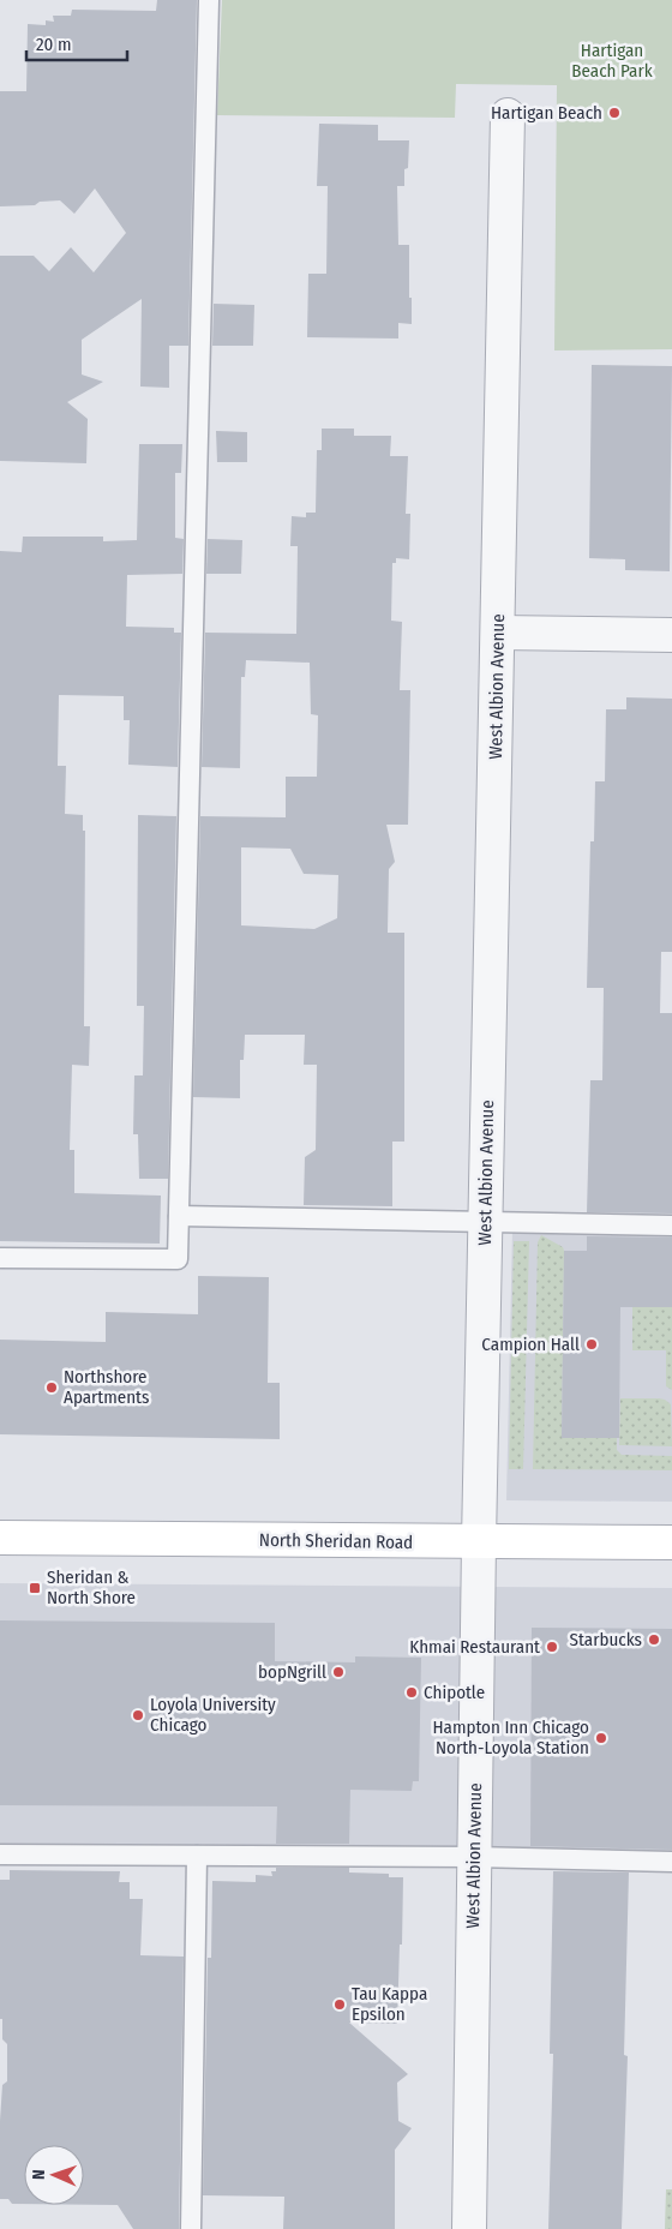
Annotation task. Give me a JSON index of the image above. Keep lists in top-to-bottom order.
{
  "streets": {
    "main road": ["North Sheridan Road"],
    "street": ["West Albion Avenue"]
  },
  "crossings": [
    ["West Albion Avenue", "North Sheridan Road"]
  ],
  "parks": ["Hartigan Beach Park"],
  "places": {
    "other": [
      "Hartigan Beach",
      "Campion Hall",
      "Northshore Apartments",
      "Starbucks",
      "Khmai Restaurant",
      "bopNgrill",
      "Chipotle",
      "Loyola University Chicago",
      "Hampton Inn Chicago North-Loyola Station",
      "Tau Kappa Epsilon"
    ],
    "transit": ["Sheridan & North Shore"]
  },
  "scale_bar": "20 m",
  "north": "left"
}
